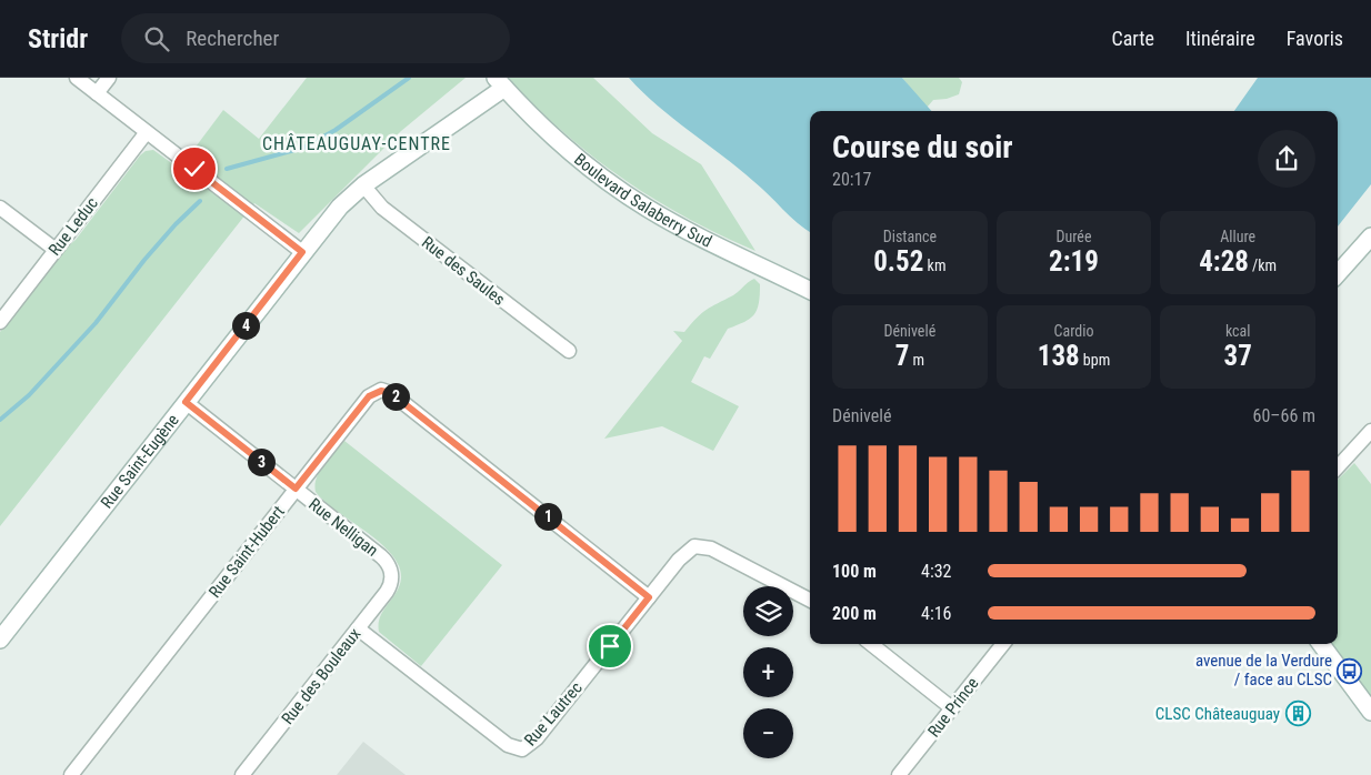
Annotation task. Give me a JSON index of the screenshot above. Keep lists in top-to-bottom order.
{
  "streets": {
    "street": [
      "Boulevard Salaberry Sud",
      "Rue Leduc",
      "Rue des Saules",
      "Rue Saint-Eugène",
      "Rue Nelligan",
      "Rue Saint-Hubert",
      "Rue des Bouleaux",
      "Rue Prince",
      "Rue Lautrec"
    ]
  },
  "crossings": [
    ["Boulevard Salaberry Sud", "Rue Saint-Eugène"],
    ["Rue des Saules", "Rue Saint-Eugène"],
    ["Rue Saint-Eugène", "Rue Nelligan"],
    ["Rue Nelligan", "Rue Saint-Hubert"],
    ["Rue Nelligan", "Rue des Bouleaux"],
    ["Rue Saint-Hubert", "Rue Lautrec"],
    ["Rue des Bouleaux", "Rue Lautrec"]
  ],
  "districts": ["CHÂTEAUGUAY-CENTRE"],
  "places": {
    "bus stop": ["avenue de la Verdure / face au CLSC"],
    "building": ["CLSC Châteauguay"]
  },
  "page": {
    "header": "Stridr",
    "search": "Rechercher",
    "nav": ["Carte", "Itinéraire", "Favoris"],
    "heading": ["Course du soir", "20:17"],
    "stats": [
      ["Distance", "0.52 km"],
      ["Durée", "2:19"],
      ["Allure", "4:28 /km"],
      ["Dénivelé", "7 m"],
      ["Cardio", "138 bpm"],
      ["kcal", "37"]
    ],
    "pins": [
      "4",
      "2",
      "3",
      "1"
    ],
    "chart": ["Dénivelé", "60–66 m"],
    "list": [
      {
        "name": "100 m",
        "note": "4:32"
      },
      {
        "name": "200 m",
        "note": "4:16"
      }
    ],
    "map_buttons": ["+", "−"]
  }
}
